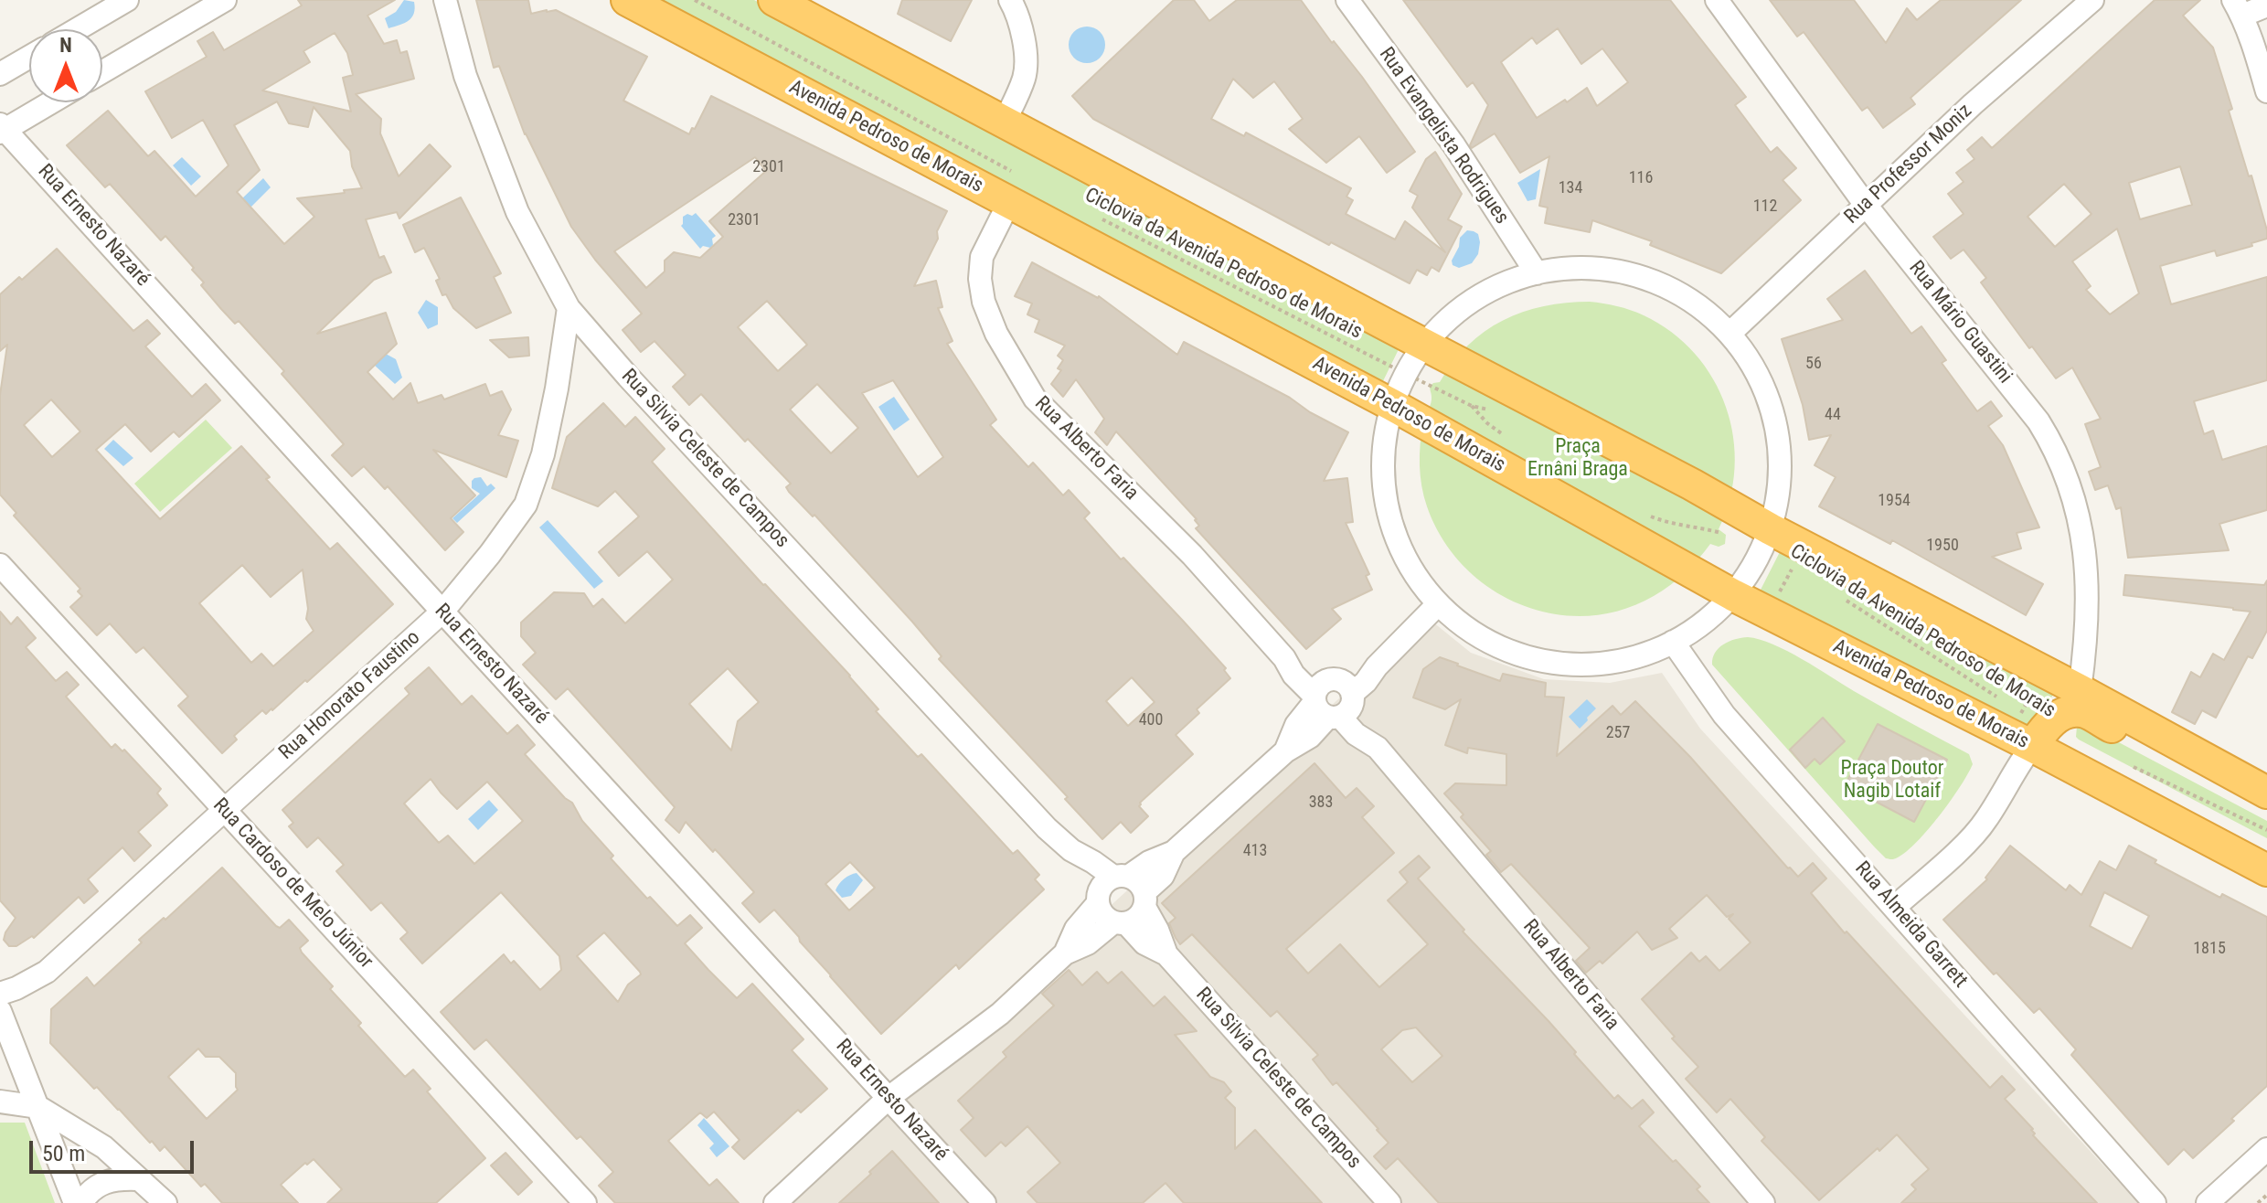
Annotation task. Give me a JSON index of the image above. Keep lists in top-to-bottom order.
{
  "streets": {
    "highway": ["Avenida Pedroso de Morais"],
    "street": [
      "Rua Evangelista Rodrigues",
      "Rua Professor Moniz",
      "Rua Ernesto Nazaré",
      "Rua Mário Guastini",
      "Rua Alberto Faria",
      "Rua Silvia Celeste de Campos",
      "Rua Honorato Faustino",
      "Rua Cardoso de Melo Júnior",
      "Rua Almeida Garrett"
    ],
    "path": ["Ciclovia da Avenida Pedroso de Morais"]
  },
  "crossings": [
    ["Avenida Pedroso de Morais", "Rua Alberto Faria"],
    ["Rua Professor Moniz", "Rua Mário Guastini"],
    ["Rua Ernesto Nazaré", "Rua Honorato Faustino"],
    ["Rua Silvia Celeste de Campos", "Rua Honorato Faustino"],
    ["Rua Honorato Faustino", "Rua Cardoso de Melo Júnior"]
  ],
  "parks": ["Praça Ernâni Braga", "Praça Doutor Nagib Lotaif"],
  "house_numbers": [
    "2301",
    "116",
    "134",
    "112",
    "2301",
    "56",
    "44",
    "1954",
    "1950",
    "400",
    "257",
    "383",
    "413",
    "1815"
  ],
  "scale_bar": "50 m",
  "north": "top"
}
